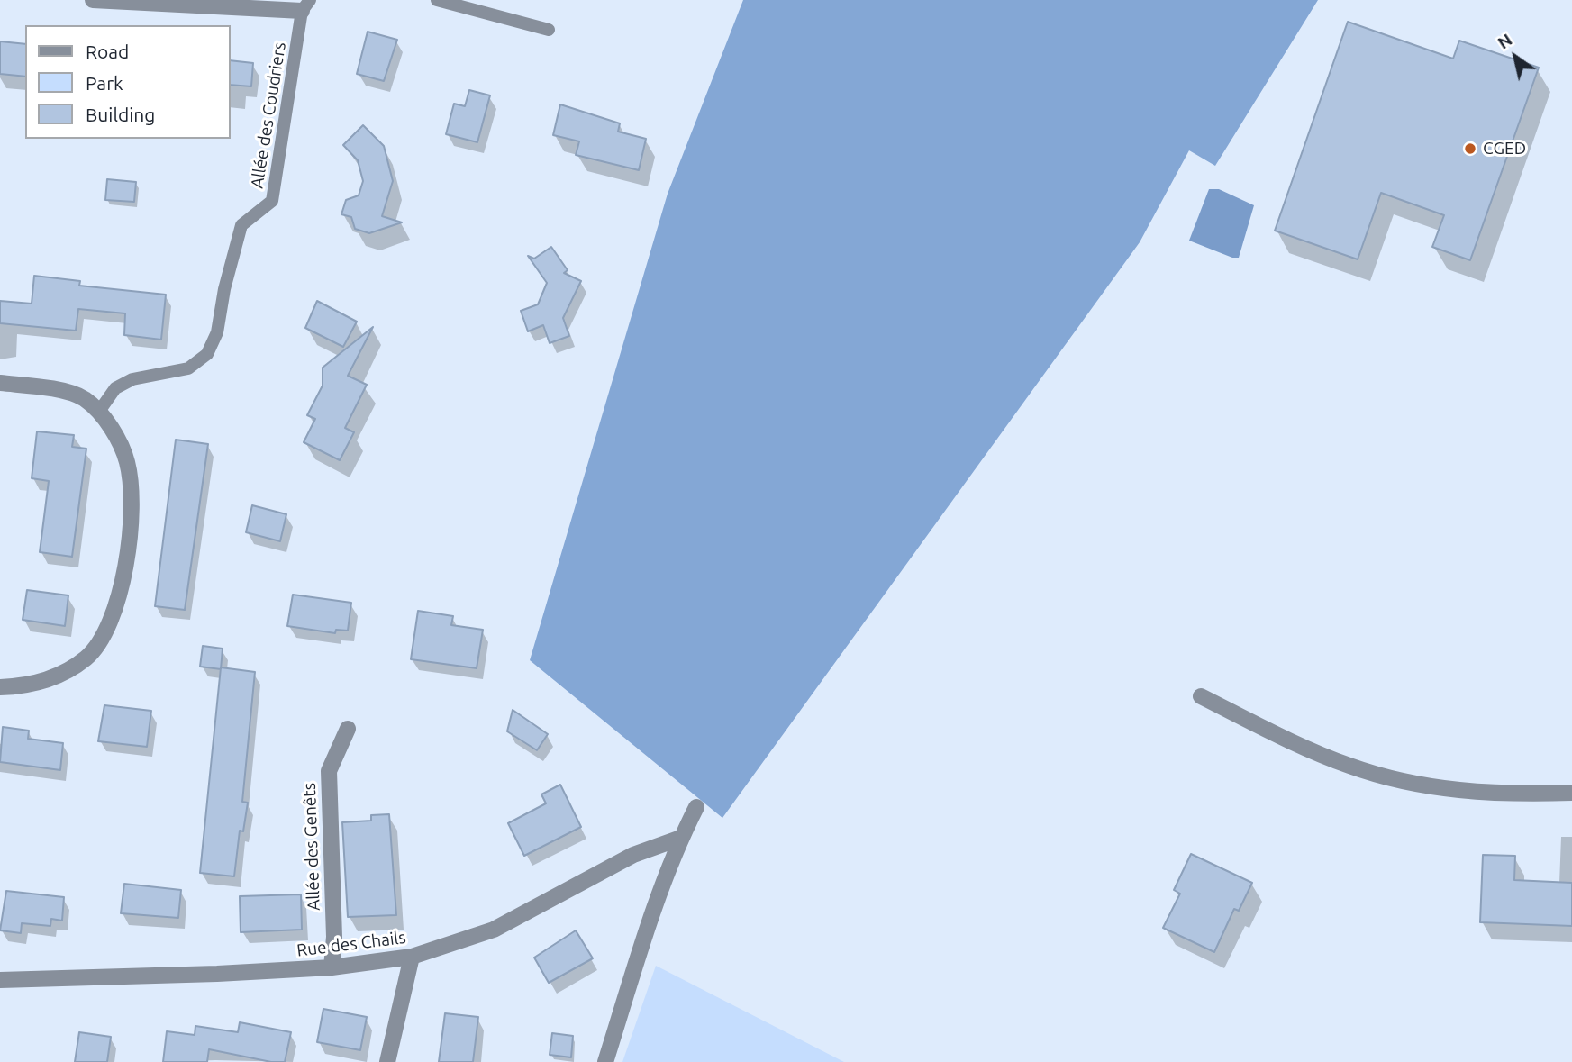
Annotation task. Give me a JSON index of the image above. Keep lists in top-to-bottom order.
{
  "streets": {
    "street": ["Allée des Genêts", "Rue des Chails"],
    "lane": ["Allée des Coudriers"]
  },
  "crossings": [
    ["Allée des Genêts", "Rue des Chails"]
  ],
  "places": ["CGED"],
  "legend": ["Road", "Park", "Building"],
  "north": "top left"
}
